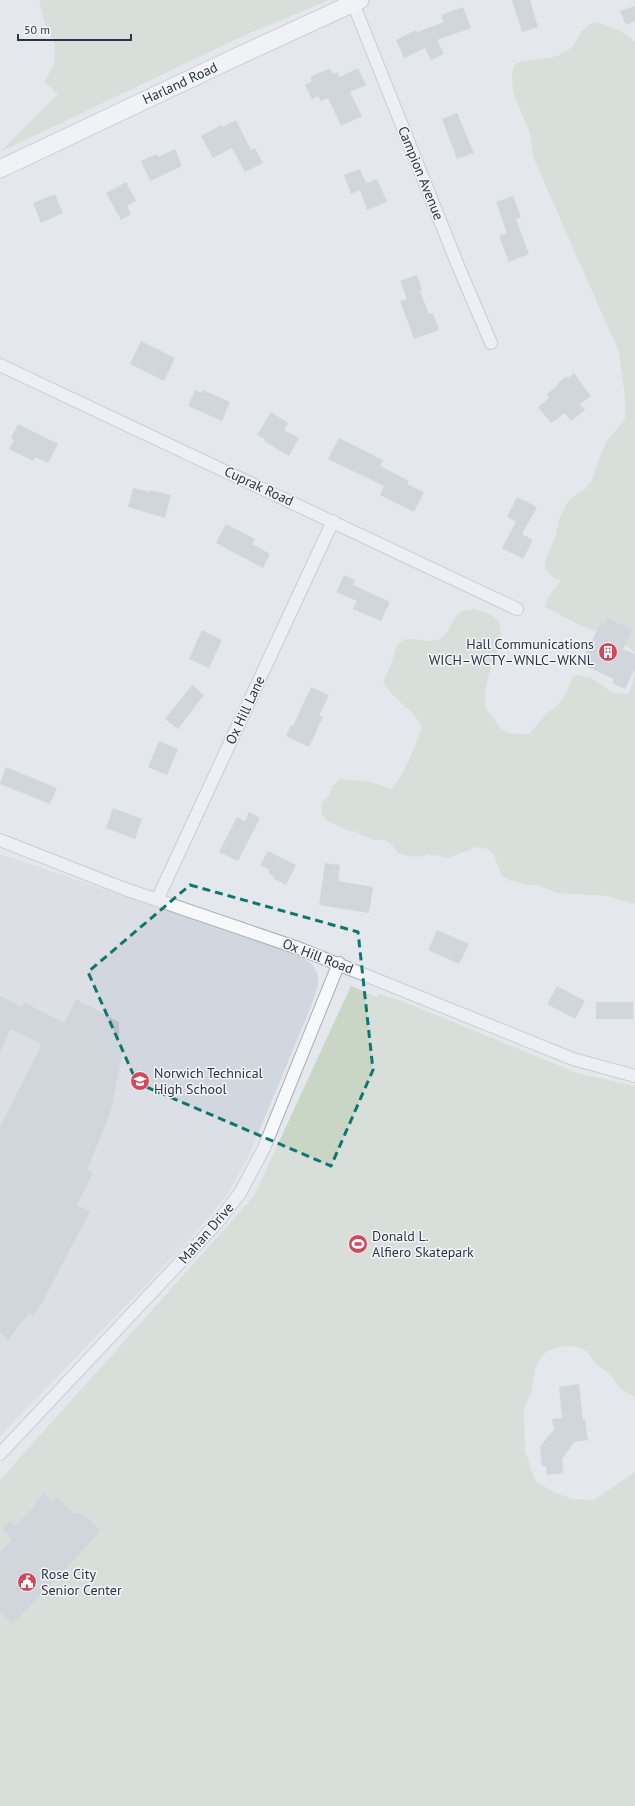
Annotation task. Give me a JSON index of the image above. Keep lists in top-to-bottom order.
{
  "streets": {
    "main road": ["Harland Road"],
    "street": [
      "Campion Avenue",
      "Cuprak Road",
      "Ox Hill Lane",
      "Ox Hill Road",
      "Mahan Drive"
    ]
  },
  "crossings": [
    ["Harland Road", "Campion Avenue"],
    ["Cuprak Road", "Ox Hill Lane"],
    ["Ox Hill Lane", "Ox Hill Road"],
    ["Ox Hill Road", "Mahan Drive"]
  ],
  "places": {
    "building": ["Hall Communications WICH–WCTY–WNLC–WKNL"],
    "school or university": ["Norwich Technical High School"],
    "sports": ["Donald L. Alfiero Skatepark"],
    "public building": ["Rose City Senior Center"]
  },
  "scale_bar": "50 m"
}
